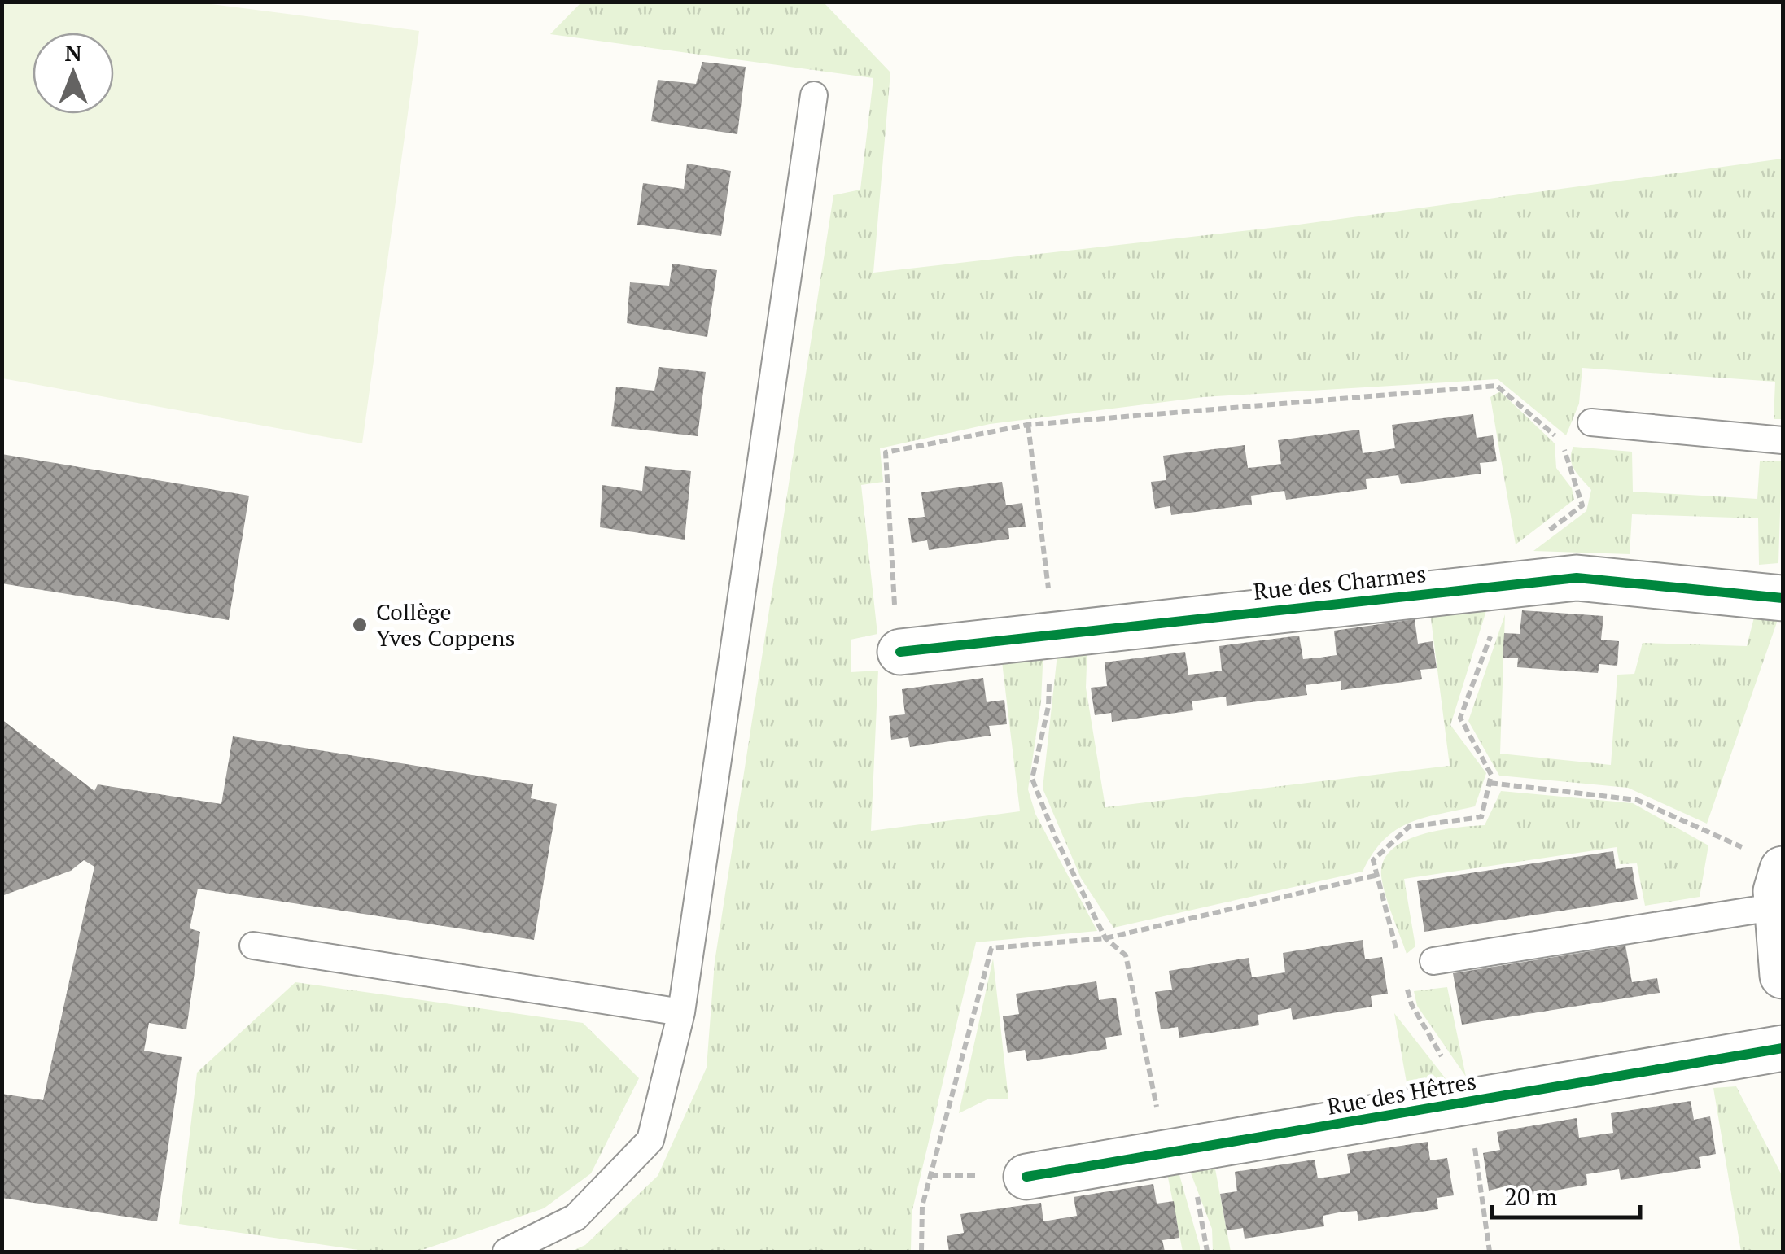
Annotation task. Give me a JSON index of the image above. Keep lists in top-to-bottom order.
{
  "streets": {
    "street": ["Rue des Charmes", "Rue des Hêtres"]
  },
  "places": ["Collège Yves Coppens"],
  "scale_bar": "20 m",
  "north": "top"
}
